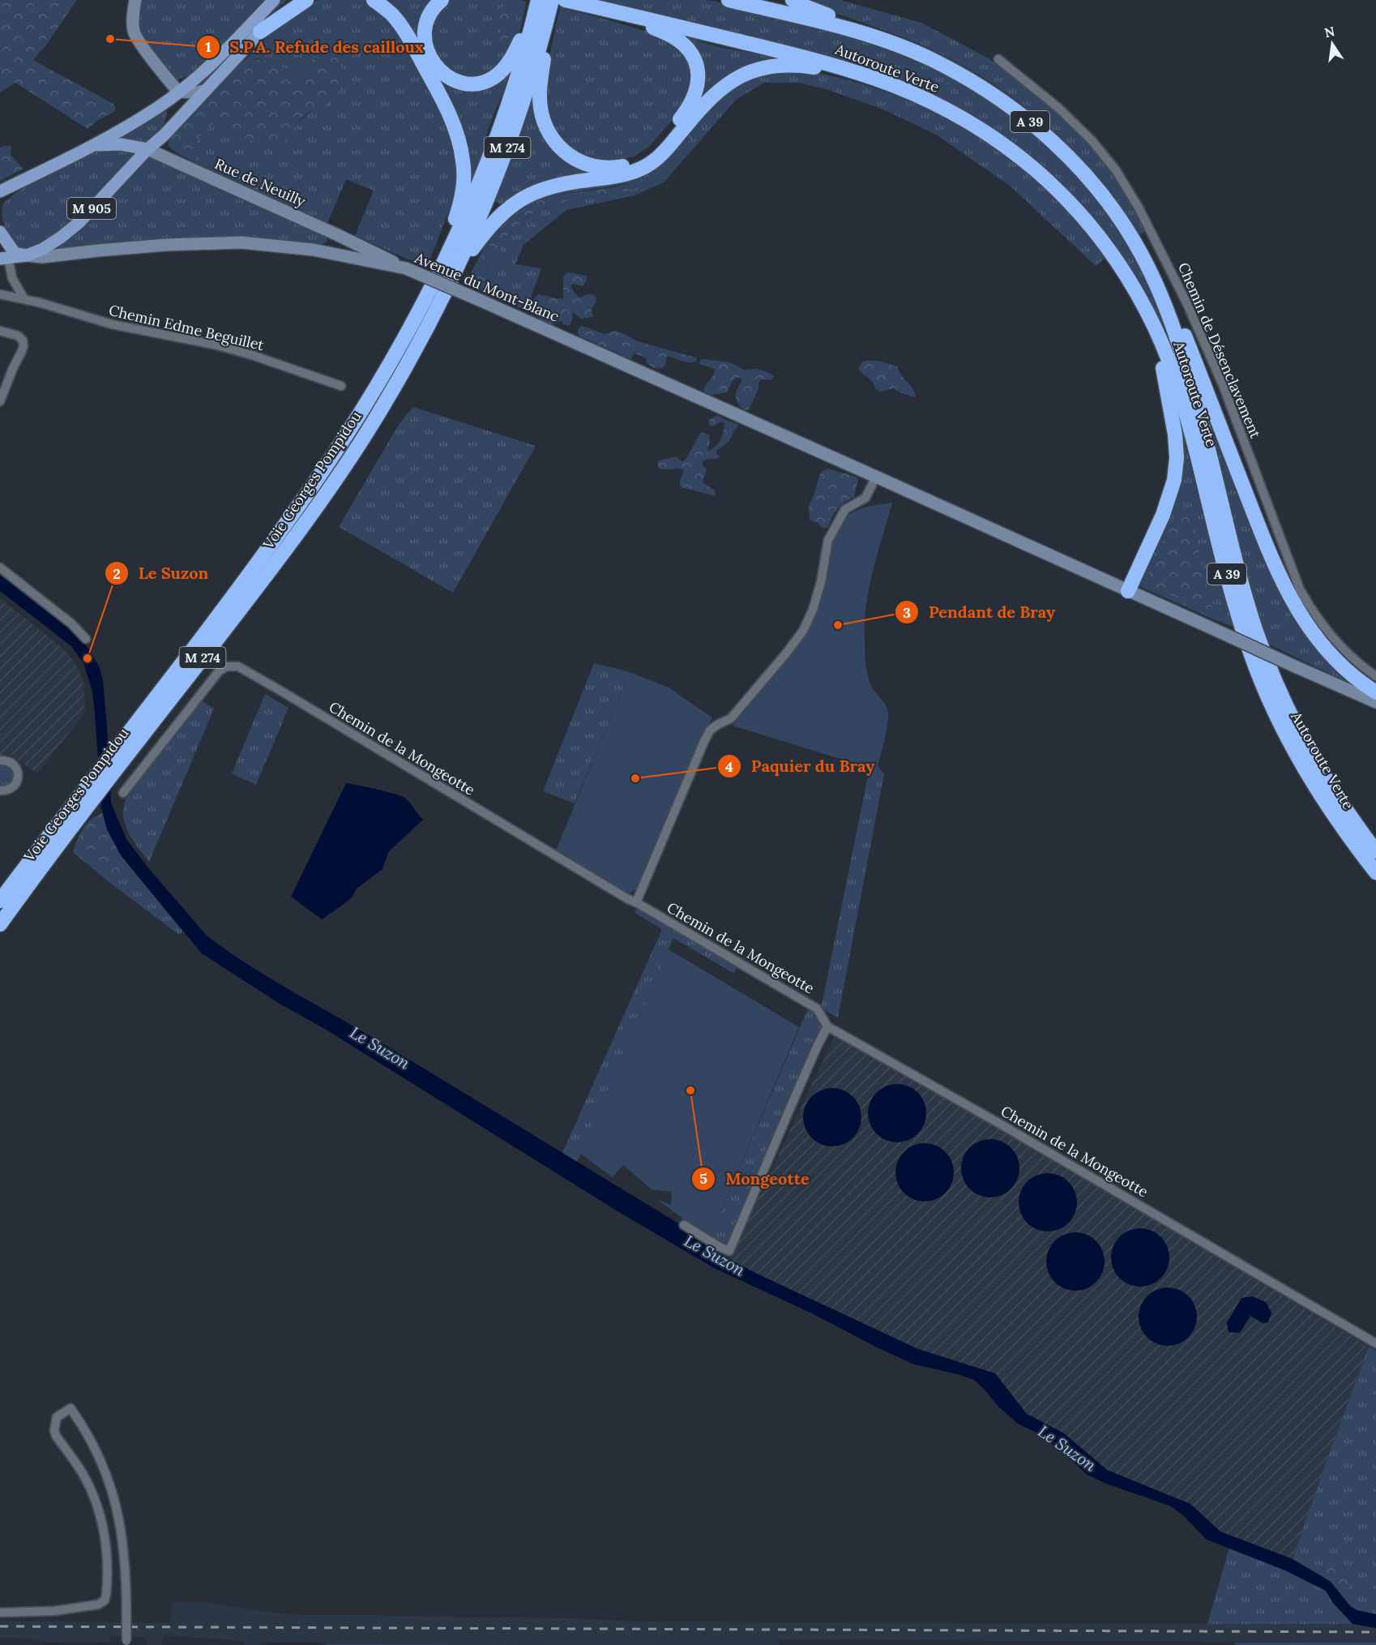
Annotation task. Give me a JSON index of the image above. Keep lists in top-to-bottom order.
{
  "streets": {
    "highway": [
      "Autoroute Verte",
      "A 39",
      "M 274",
      "Voie Georges Pompidou"
    ],
    "main road": ["Rue de Neuilly", "M 905", "Avenue du Mont-Blanc"],
    "street": ["Chemin Edme Beguillet", "Chemin de Désenclavement", "Chemin de la Mongeotte"]
  },
  "crossings": [
    ["Rue de Neuilly", "M 905"],
    ["Rue de Neuilly", "Avenue du Mont-Blanc"],
    ["M 905", "Avenue du Mont-Blanc"]
  ],
  "water": ["Le Suzon"],
  "places": [
    "S.P.A. Refude des cailloux",
    "Pendant de Bray",
    "Le Suzon",
    "Paquier du Bray",
    "Mongeotte"
  ],
  "north": "top"
}
